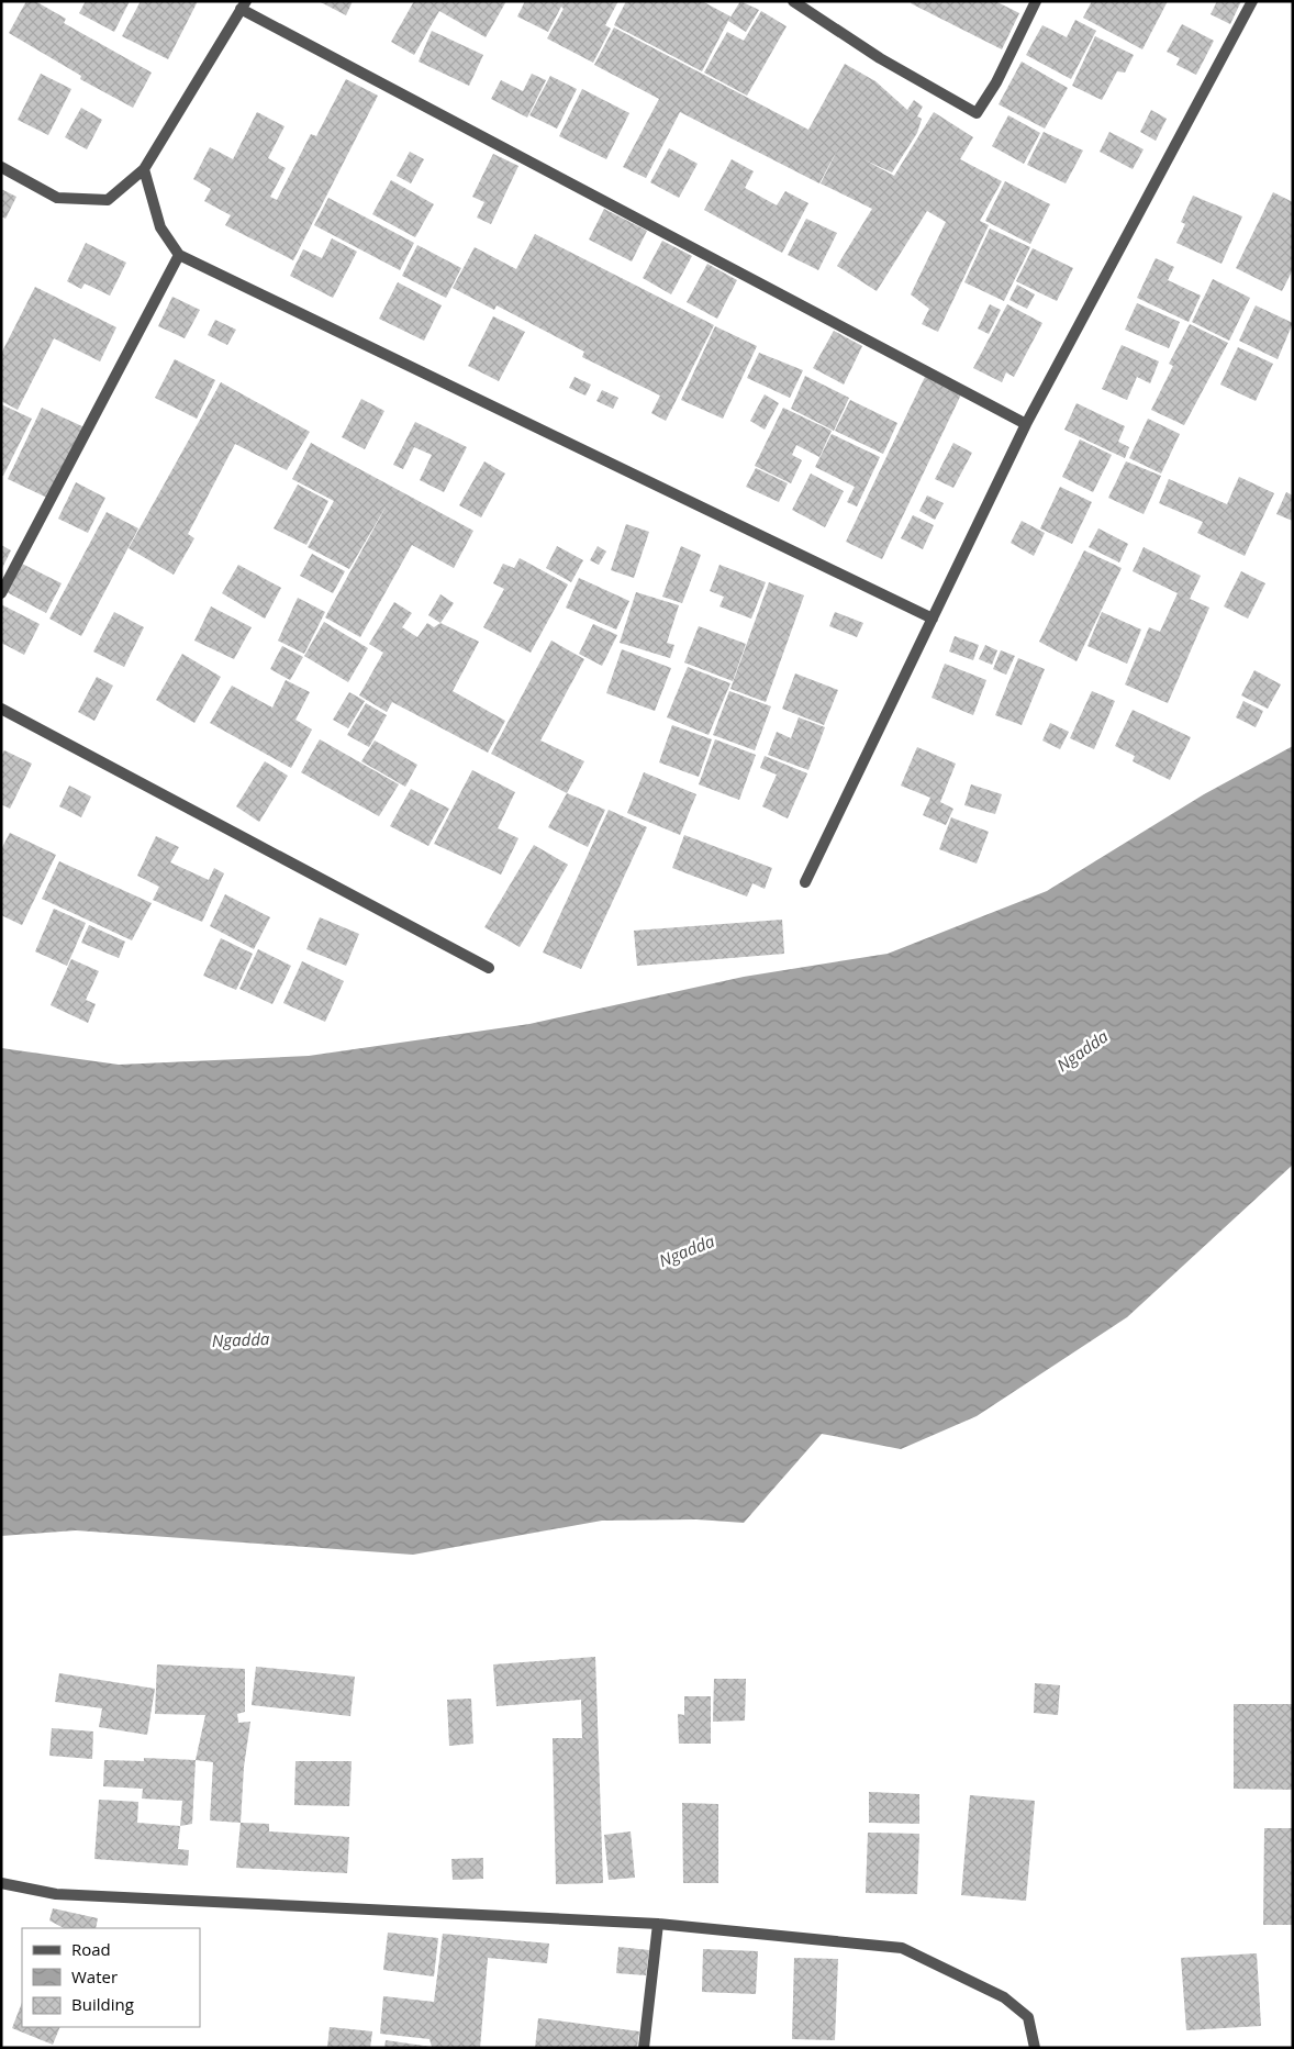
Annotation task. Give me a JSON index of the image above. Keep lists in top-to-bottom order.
{
  "water": ["Ngadda"],
  "legend": ["Road", "Water", "Building"]
}
